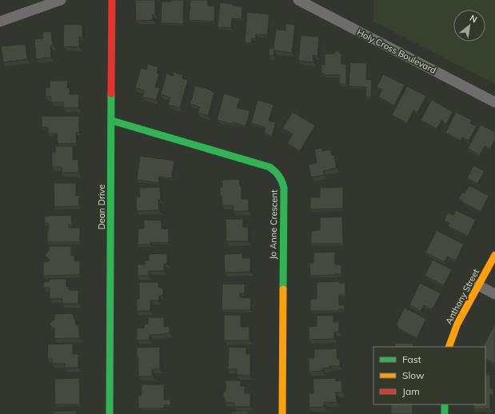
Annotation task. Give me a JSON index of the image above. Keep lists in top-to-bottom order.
{
  "streets": {
    "street": [
      "Holy Cross Boulevard",
      "Dean Drive",
      "Jo Anne Crescent",
      "Anthony Street"
    ]
  },
  "crossings": [
    ["Dean Drive", "Jo Anne Crescent"]
  ],
  "legend": ["Fast", "Slow", "Jam"],
  "north": "top right"
}
